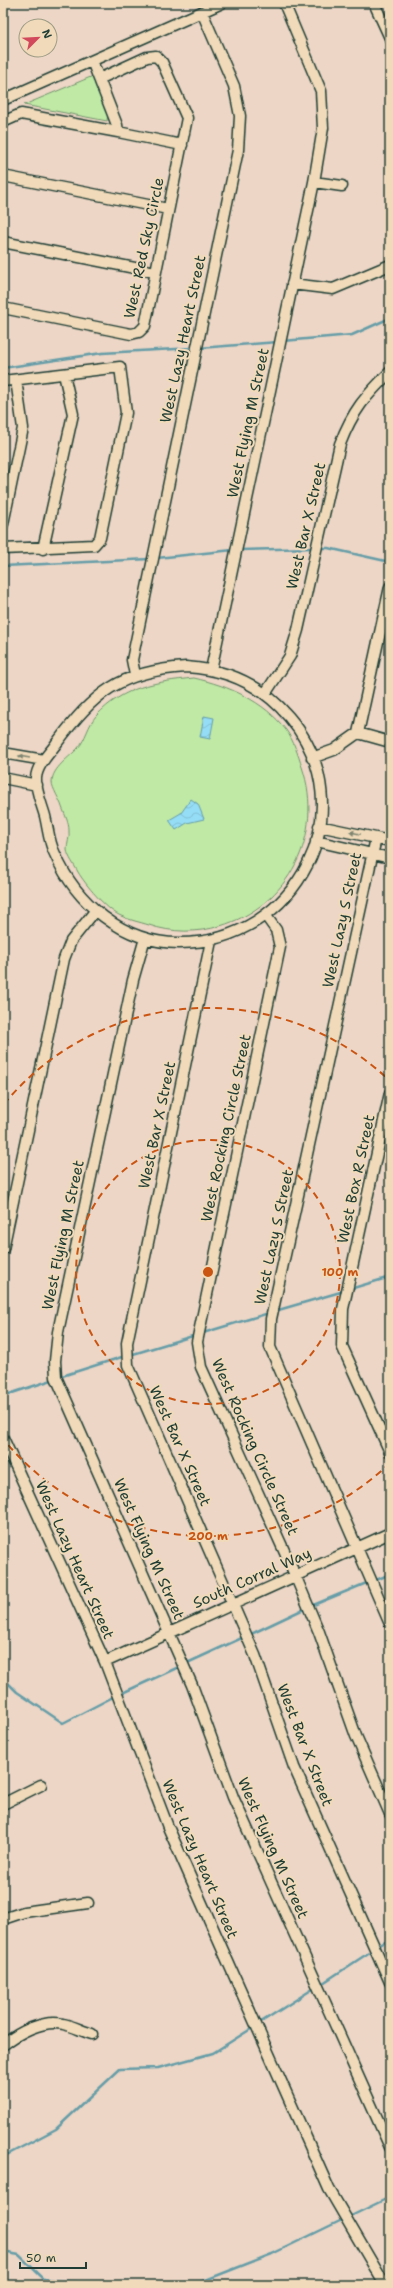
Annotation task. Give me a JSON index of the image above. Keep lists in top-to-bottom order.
{
  "streets": {
    "street": [
      "West Red Sky Circle",
      "West Lazy Heart Street",
      "West Flying M Street",
      "West Bar X Street",
      "West Lazy S Street",
      "West Rocking Circle Street",
      "West Box R Street",
      "South Corral Way"
    ]
  },
  "crossings": [
    ["West Lazy Heart Street", "South Corral Way"],
    ["West Flying M Street", "South Corral Way"],
    ["West Bar X Street", "South Corral Way"],
    ["West Lazy S Street", "South Corral Way"],
    ["West Rocking Circle Street", "South Corral Way"]
  ],
  "scale_bar": "50 m",
  "north": "top right",
  "rings": ["100 m", "200 m"]
}
